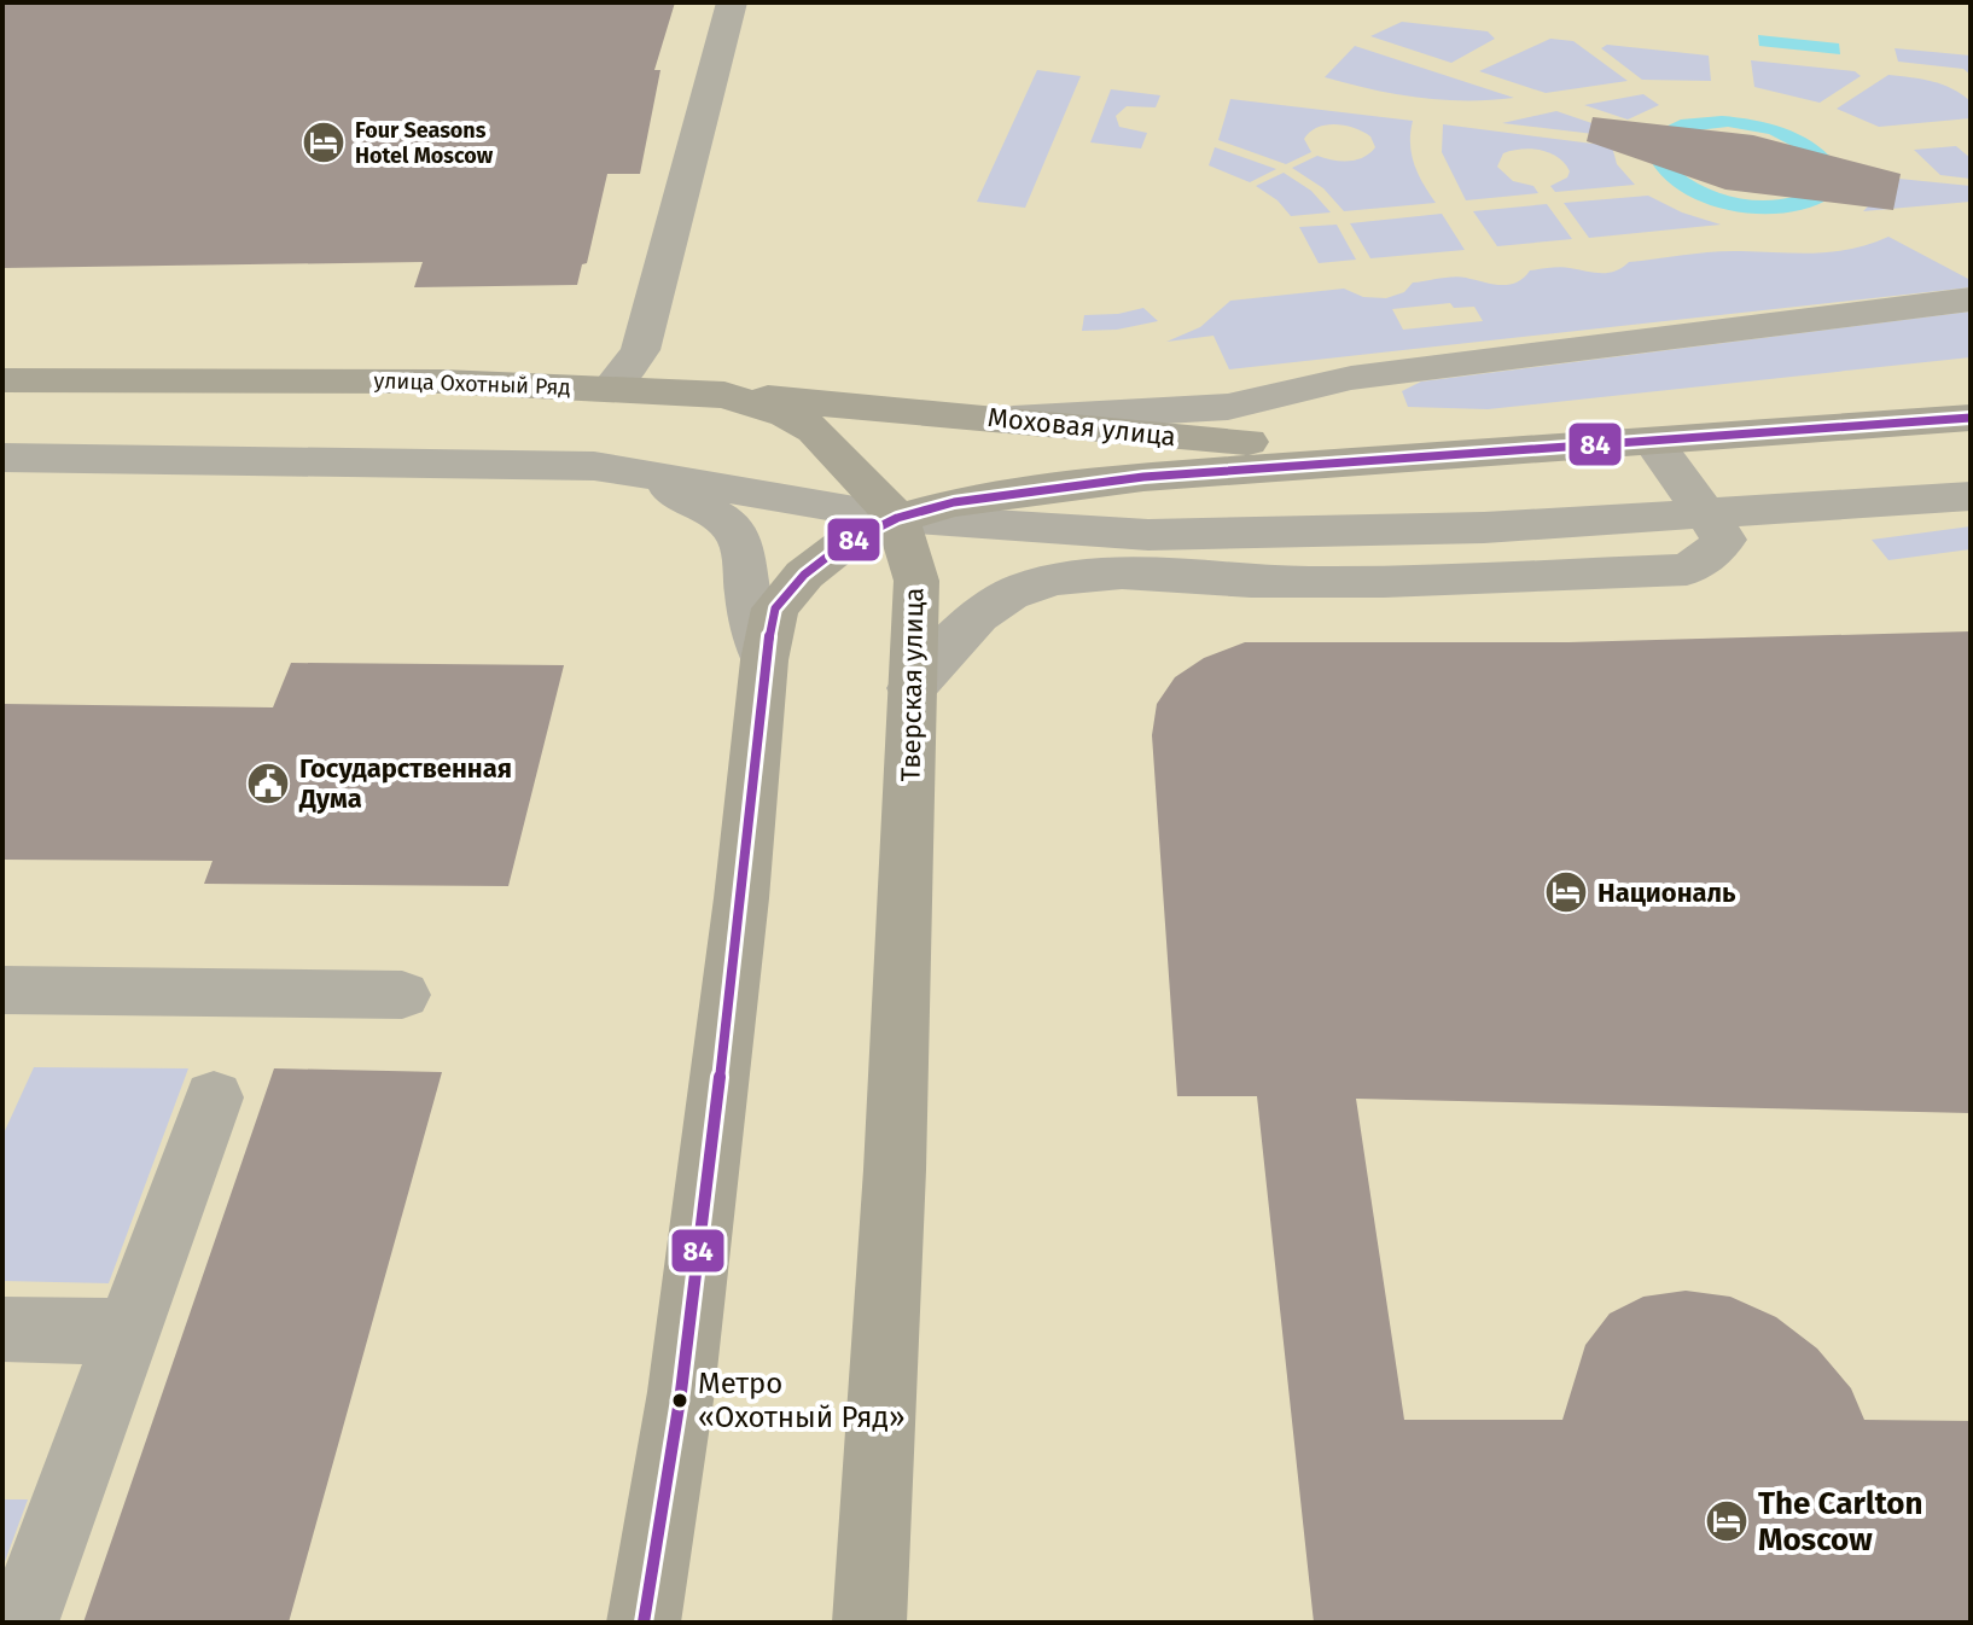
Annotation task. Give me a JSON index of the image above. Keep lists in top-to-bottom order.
{
  "streets": {
    "main road": ["улица Охотный Ряд", "Моховая улица", "Тверская улица"]
  },
  "crossings": [
    ["улица Охотный Ряд", "Моховая улица"],
    ["улица Охотный Ряд", "Тверская улица"],
    ["Моховая улица", "Тверская улица"]
  ],
  "places": {
    "hotel": ["Four Seasons Hotel Moscow", "Националь", "The Carlton Moscow"],
    "public building": ["Государственная Дума"],
    "other": ["Метро «Охотный Ряд»"]
  },
  "lines": ["transit line 84"]
}
